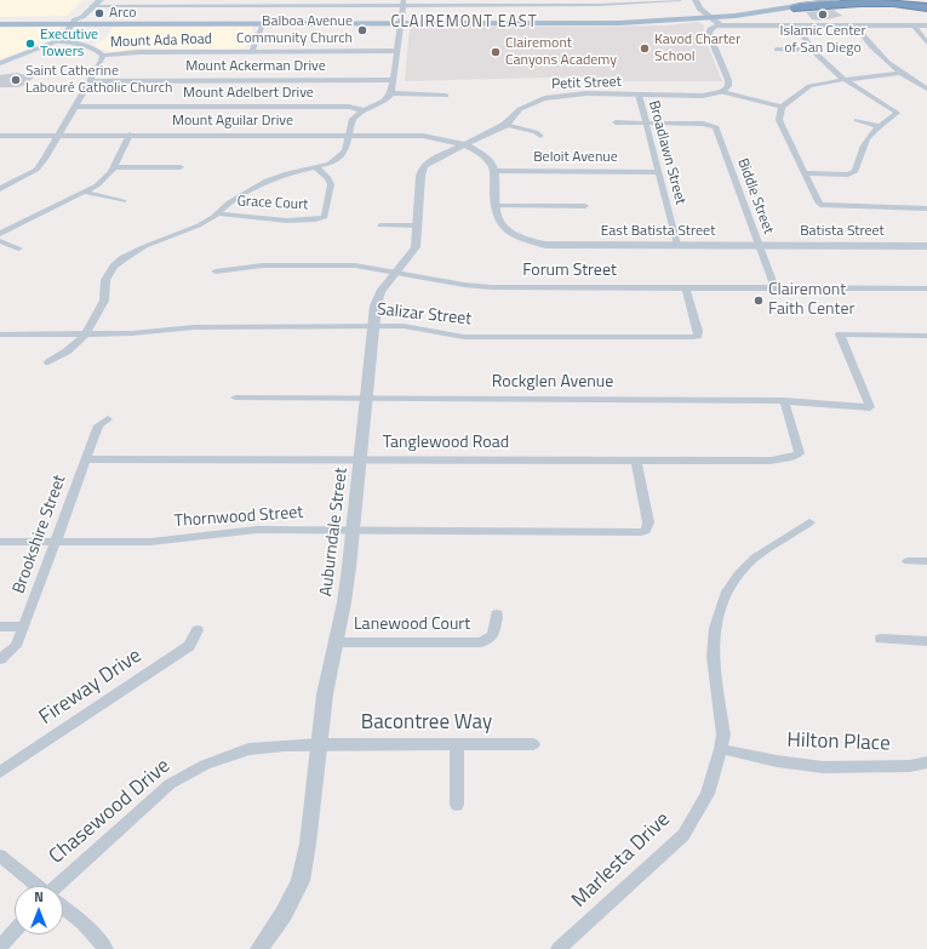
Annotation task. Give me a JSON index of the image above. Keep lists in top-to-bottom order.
{
  "streets": {
    "street": [
      "Mount Ada Road",
      "Mount Ackerman Drive",
      "Petit Street",
      "Mount Adelbert Drive",
      "Mount Aguilar Drive",
      "Broadlawn Street",
      "Beloit Avenue",
      "Biddle Street",
      "Grace Court",
      "East Batista Street",
      "Batista Street",
      "Forum Street",
      "Salizar Street",
      "Rockglen Avenue",
      "Tanglewood Road",
      "Thornwood Street",
      "Auburndale Street",
      "Brookshire Street",
      "Lanewood Court",
      "Fireway Drive",
      "Bacontree Way",
      "Hilton Place",
      "Chasewood Drive",
      "Marlesta Drive"
    ]
  },
  "crossings": [
    ["Petit Street", "Mount Aguilar Drive"],
    ["Petit Street", "Broadlawn Street"],
    ["Petit Street", "Auburndale Street"],
    ["Mount Aguilar Drive", "Beloit Avenue"],
    ["Mount Aguilar Drive", "Auburndale Street"],
    ["Broadlawn Street", "Beloit Avenue"],
    ["Broadlawn Street", "Biddle Street"],
    ["Broadlawn Street", "East Batista Street"],
    ["Biddle Street", "East Batista Street"],
    ["Biddle Street", "Batista Street"],
    ["Biddle Street", "Forum Street"],
    ["East Batista Street", "Batista Street"],
    ["Forum Street", "Salizar Street"],
    ["Forum Street", "Auburndale Street"],
    ["Salizar Street", "Auburndale Street"],
    ["Rockglen Avenue", "Tanglewood Road"],
    ["Rockglen Avenue", "Auburndale Street"],
    ["Tanglewood Road", "Thornwood Street"],
    ["Tanglewood Road", "Auburndale Street"],
    ["Tanglewood Road", "Brookshire Street"],
    ["Thornwood Street", "Auburndale Street"],
    ["Thornwood Street", "Brookshire Street"],
    ["Auburndale Street", "Lanewood Court"],
    ["Auburndale Street", "Bacontree Way"],
    ["Auburndale Street", "Chasewood Drive"],
    ["Bacontree Way", "Chasewood Drive"],
    ["Hilton Place", "Marlesta Drive"]
  ],
  "districts": ["CLAIREMONT EAST"],
  "places": [
    "Arco",
    "Islamic Center of San Diego",
    "Balboa Avenue Community Church",
    "Executive Towers",
    "Kavod Charter School",
    "Clairemont Canyons Academy",
    "Saint Catherine Labouré Catholic Church",
    "Clairemont Faith Center"
  ],
  "north": "top"
}
